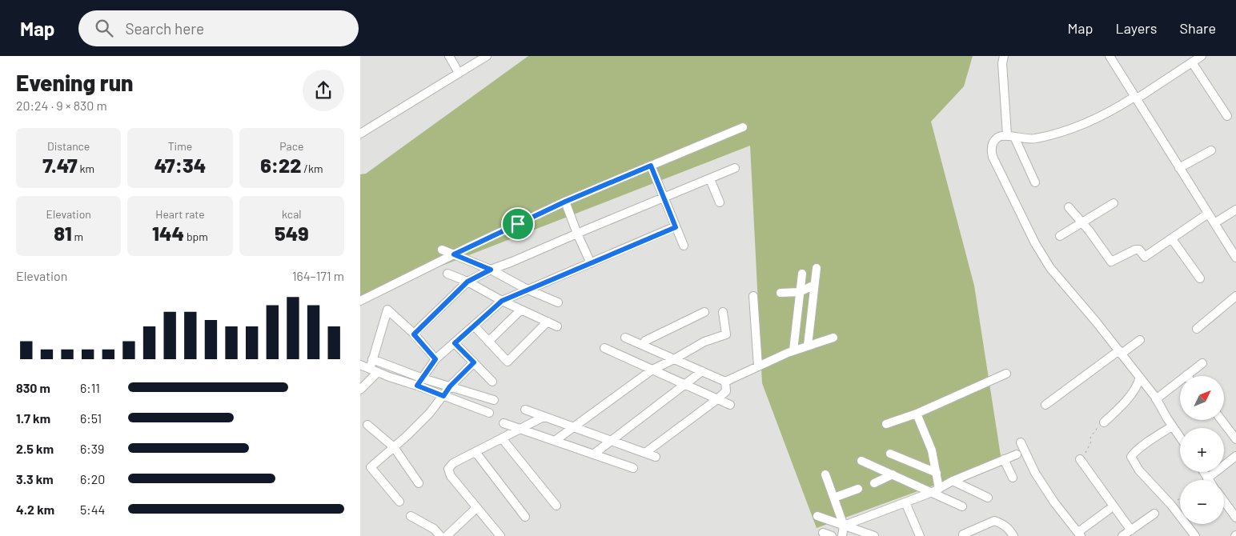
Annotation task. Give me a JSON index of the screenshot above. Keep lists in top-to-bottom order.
{
  "north": "top right",
  "page": {
    "header": "Map",
    "search": "Search here",
    "nav": ["Map", "Layers", "Share"],
    "heading": ["Evening run", "20:24 · 9 × 830 m"],
    "stats": [
      ["Distance", "7.47 km"],
      ["Time", "47:34"],
      ["Pace", "6:22 /km"],
      ["Elevation", "81 m"],
      ["Heart rate", "144 bpm"],
      ["kcal", "549"]
    ],
    "chart": ["Elevation", "164–171 m"],
    "list": [
      {
        "name": "830 m",
        "note": "6:11"
      },
      {
        "name": "1.7 km",
        "note": "6:51"
      },
      {
        "name": "2.5 km",
        "note": "6:39"
      },
      {
        "name": "3.3 km",
        "note": "6:20"
      },
      {
        "name": "4.2 km",
        "note": "5:44"
      }
    ],
    "map_buttons": ["+", "−"]
  }
}
